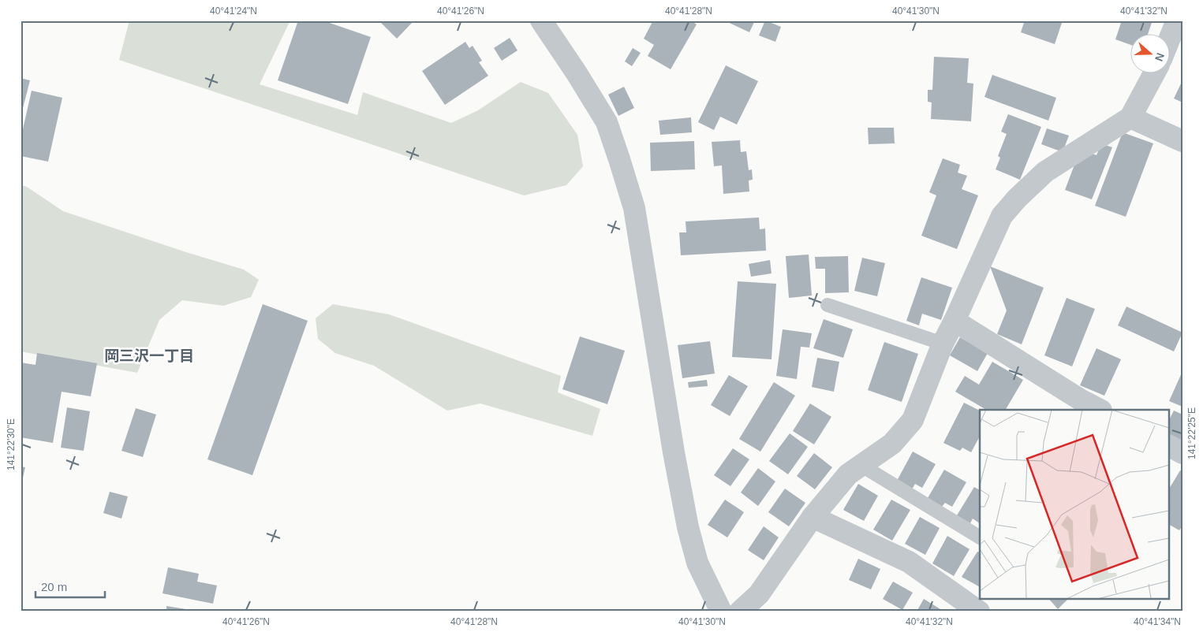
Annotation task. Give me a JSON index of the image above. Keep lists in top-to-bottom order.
{
  "districts": ["岡三沢一丁目"],
  "scale_bar": "20 m",
  "north": "right",
  "coordinates": [
    "40°41'24\"N",
    "40°41'26\"N",
    "40°41'28\"N",
    "40°41'30\"N",
    "40°41'32\"N",
    "141°22'25\"E",
    "141°22'30\"E",
    "40°41'34\"N"
  ]
}
